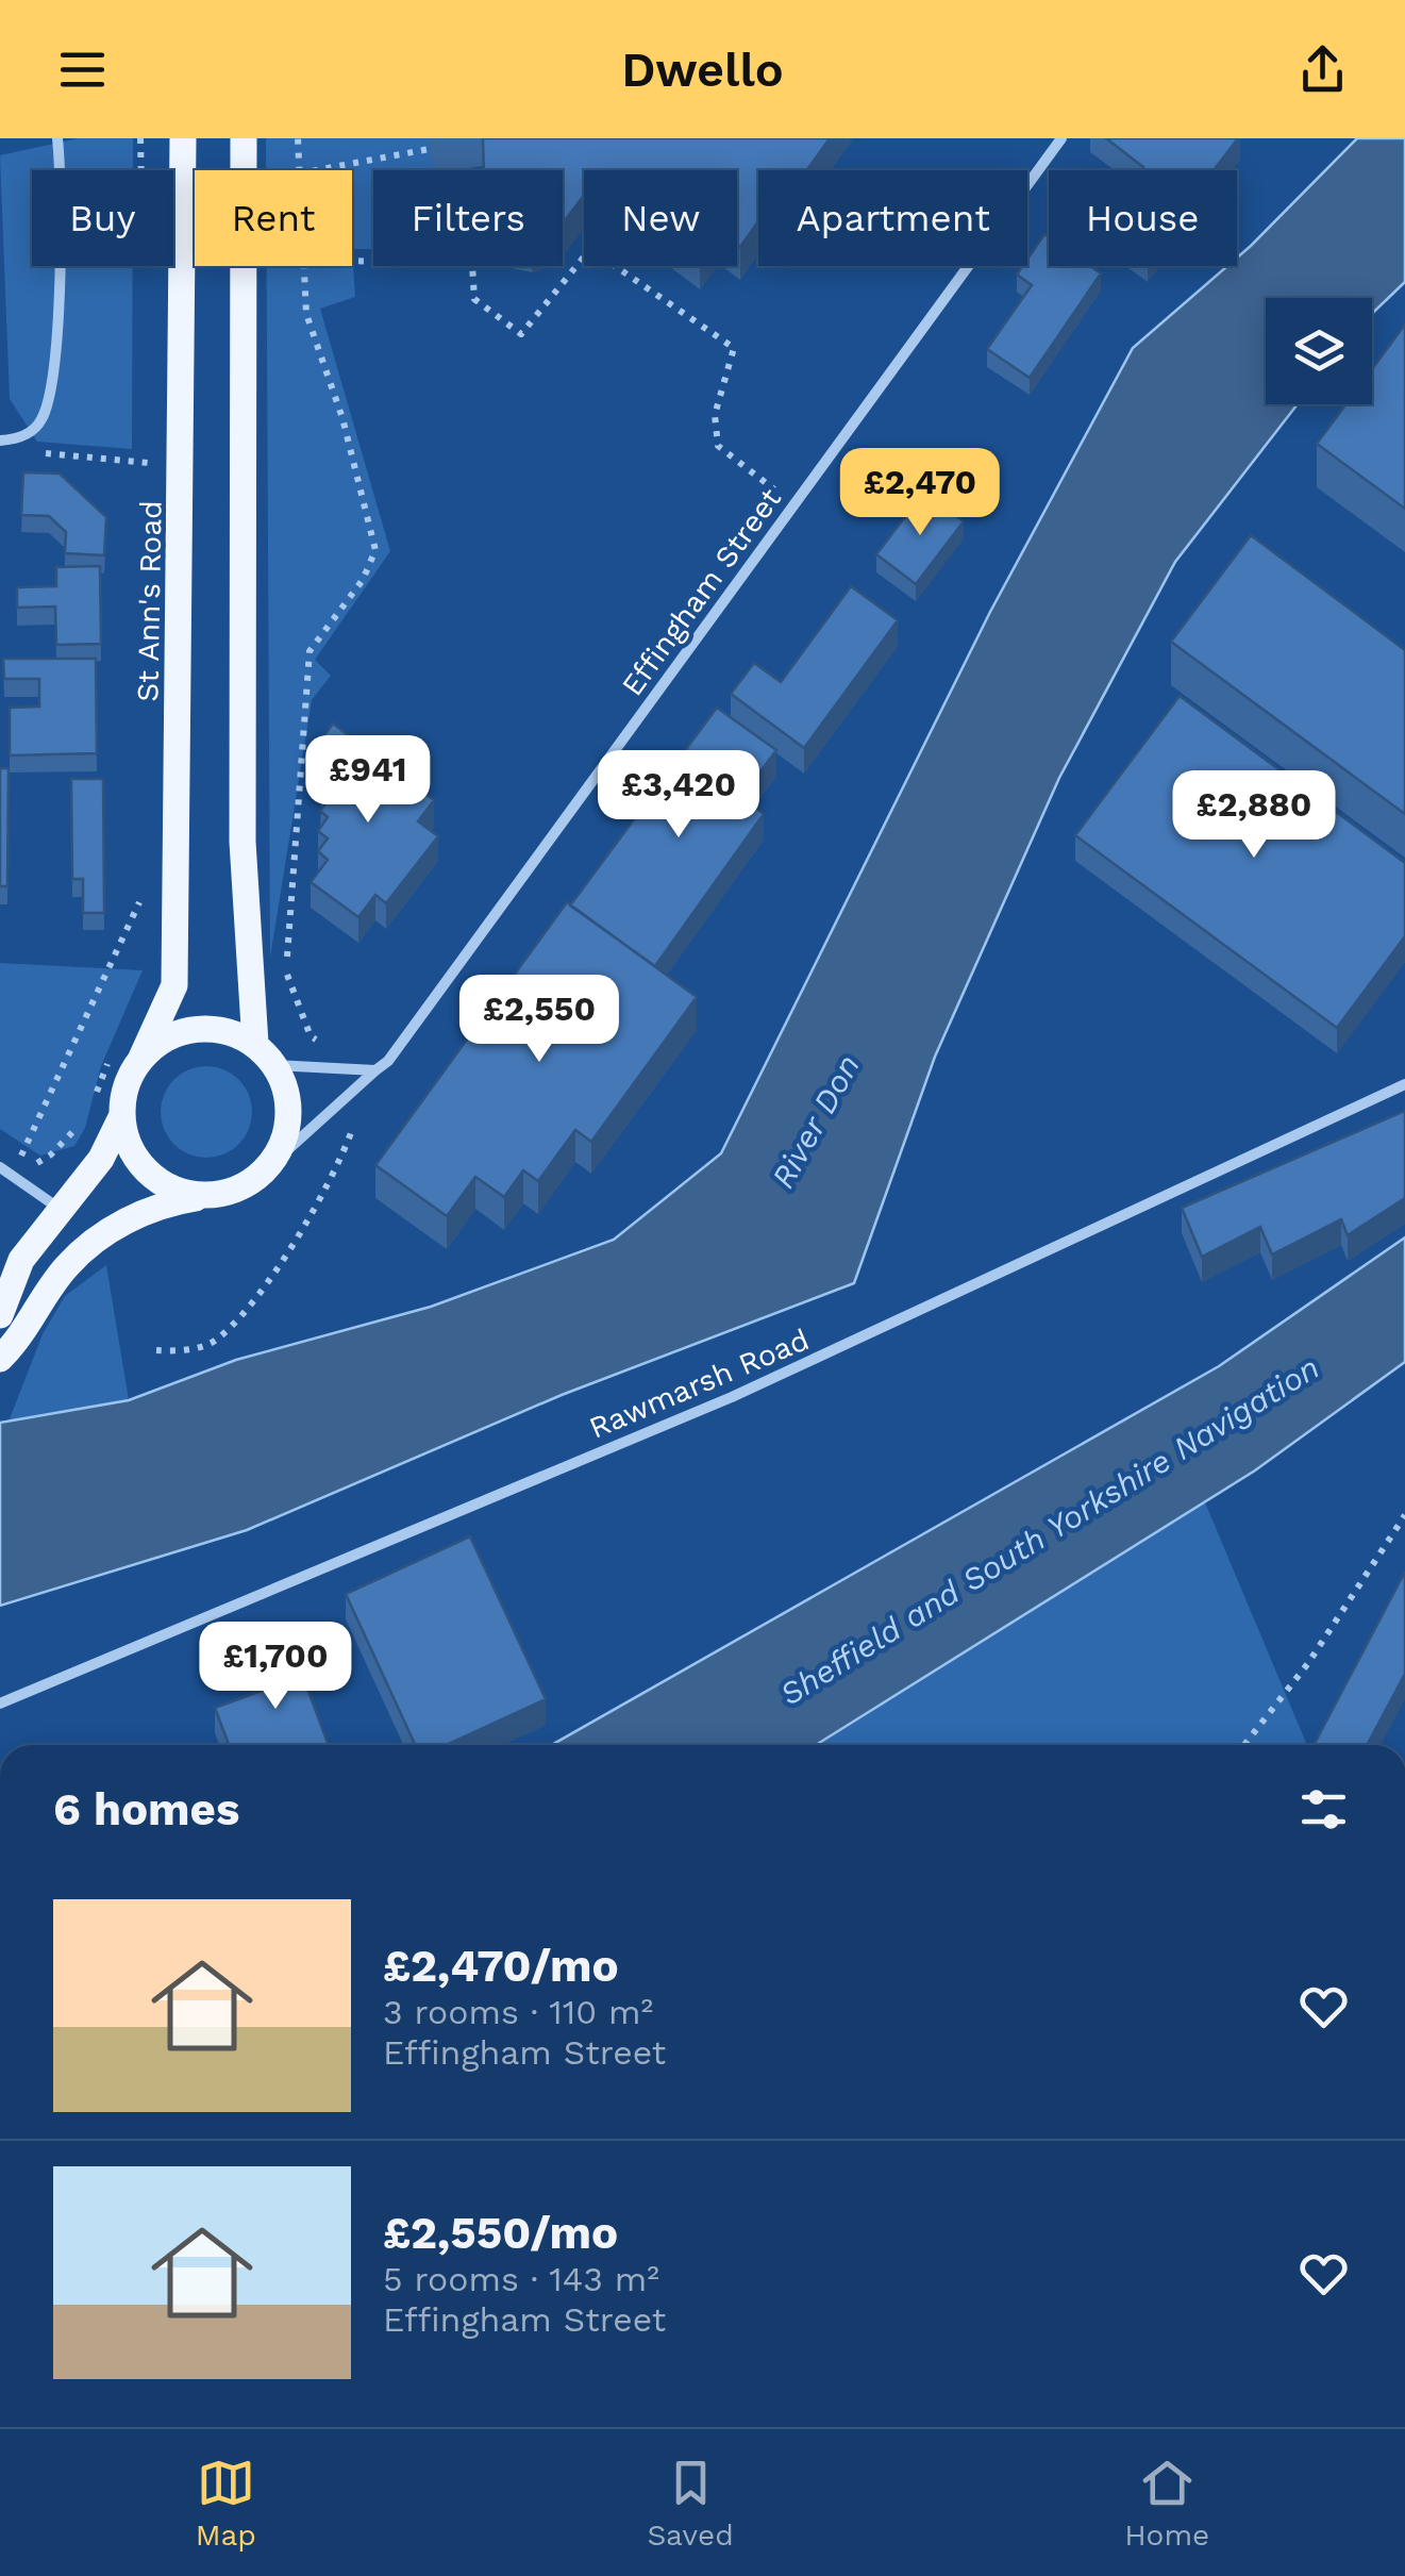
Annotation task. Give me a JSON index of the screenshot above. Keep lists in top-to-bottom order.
{
  "streets": {
    "main road": ["St Ann's Road"],
    "street": ["Effingham Street", "Rawmarsh Road"]
  },
  "crossings": [
    ["Effingham Street", "St Ann's Road"]
  ],
  "water": ["River Don", "Sheffield and South Yorkshire Navigation"],
  "page": {
    "header": "Dwello",
    "chip": [
      "Buy",
      "Rent",
      "Filters",
      "New",
      "Apartment",
      "House"
    ],
    "price": [
      "£2,470",
      "£941",
      "£3,420",
      "£2,880",
      "£2,550",
      "£1,700"
    ],
    "heading": "6 homes",
    "list": [
      {
        "name": "£2,470/mo",
        "note": "3 rooms · 110 m² · Effingham Street"
      },
      {
        "name": "£2,550/mo",
        "note": "5 rooms · 143 m² · Effingham Street"
      }
    ],
    "tabs": ["Map", "Saved", "Home"]
  }
}
